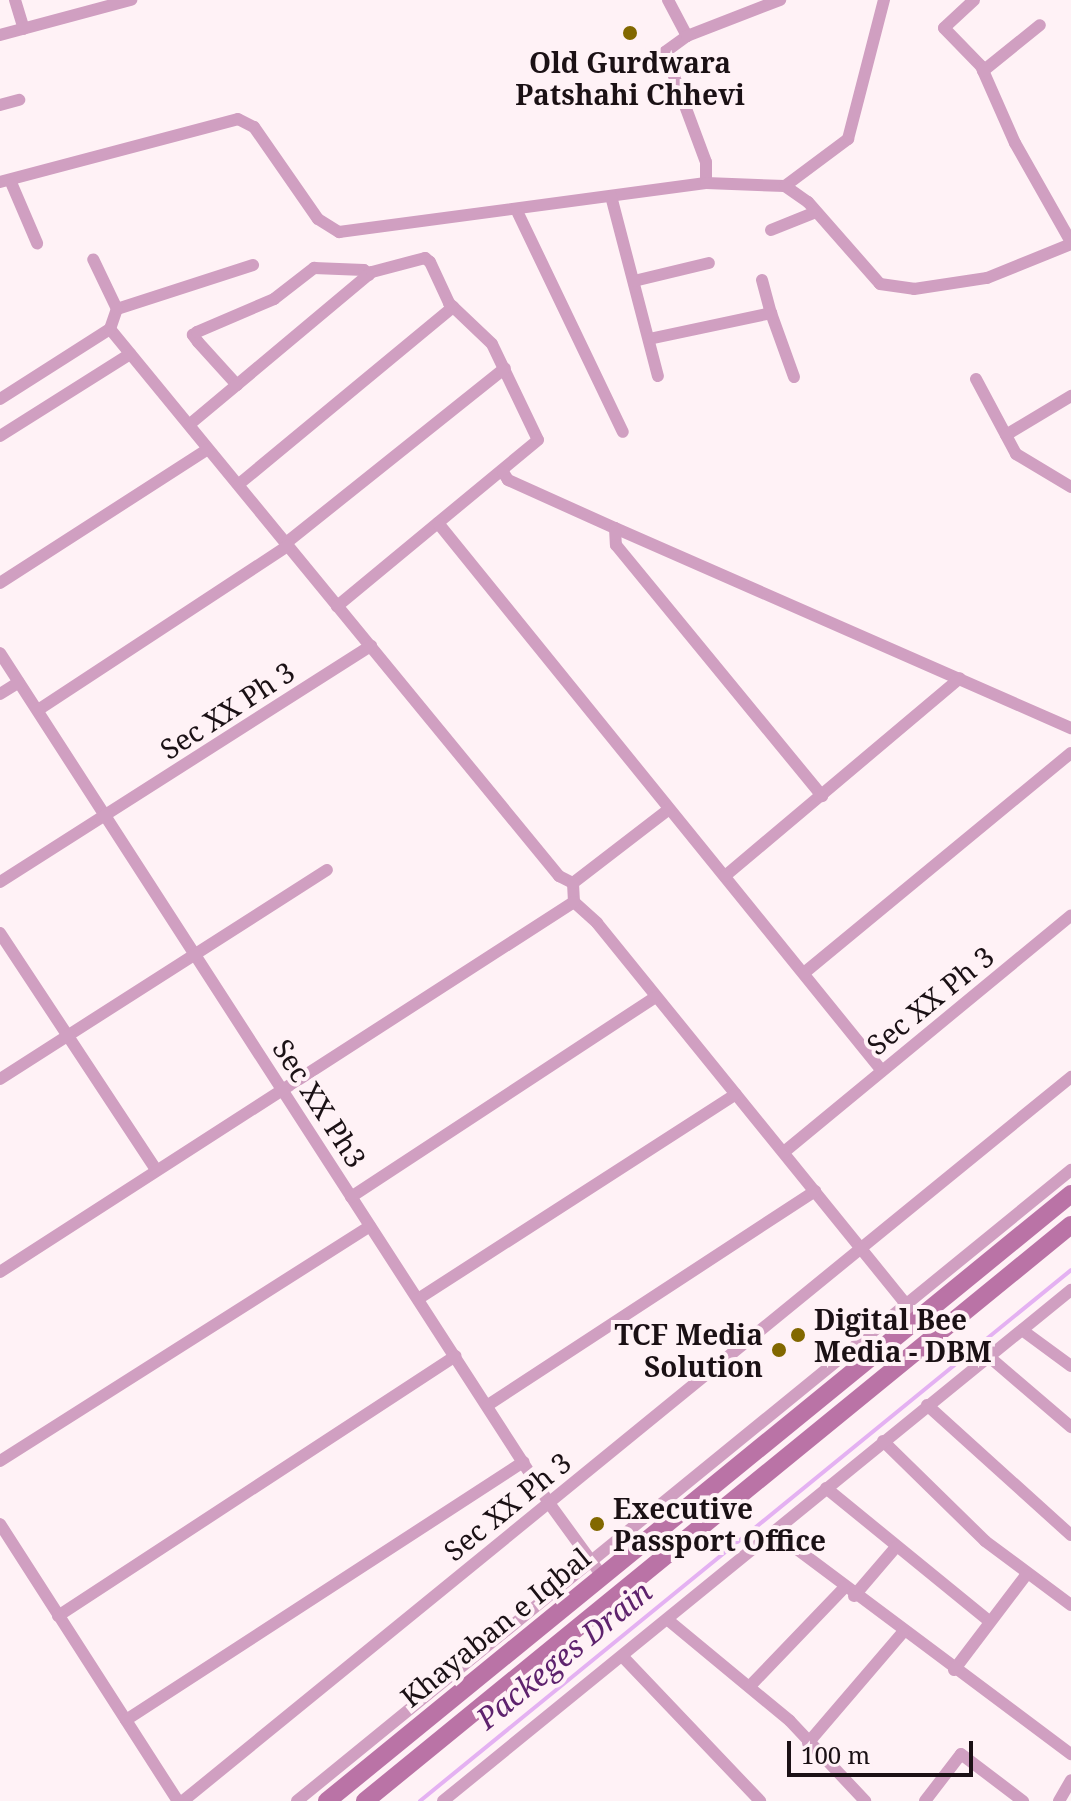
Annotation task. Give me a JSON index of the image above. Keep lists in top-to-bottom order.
{
  "streets": {
    "main road": ["Khayaban e Iqbal"],
    "street": ["Sec XX Ph 3", "Sec XX Ph3"]
  },
  "crossings": [
    ["Sec XX Ph 3", "Sec XX Ph3"],
    ["Sec XX Ph3", "Khayaban e Iqbal"]
  ],
  "water": ["Packeges Drain"],
  "places": [
    "Old Gurdwara Patshahi Chhevi",
    "Digital Bee Media - DBM",
    "TCF Media Solution",
    "Executive Passport Office"
  ],
  "scale_bar": "100 m"
}
